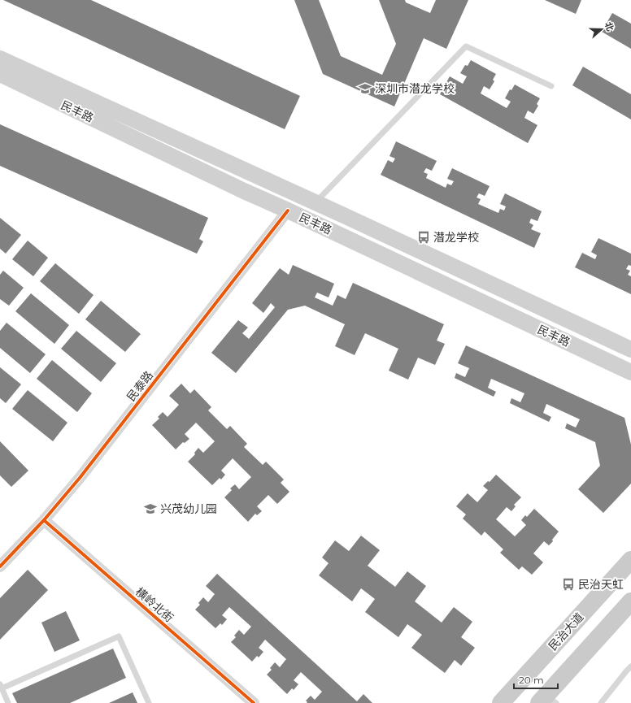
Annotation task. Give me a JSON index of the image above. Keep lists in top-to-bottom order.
{
  "streets": {
    "main road": ["民丰路", "民治大道"],
    "street": ["民泰路", "横岭北街"]
  },
  "crossings": [
    ["民丰路", "民泰路"],
    ["民泰路", "横岭北街"]
  ],
  "places": {
    "school or university": ["深圳市潜龙学校", "兴茂幼儿园"],
    "bus stop": ["潜龙学校", "民治天虹"]
  },
  "scale_bar": "20 m",
  "north": "right"
}
